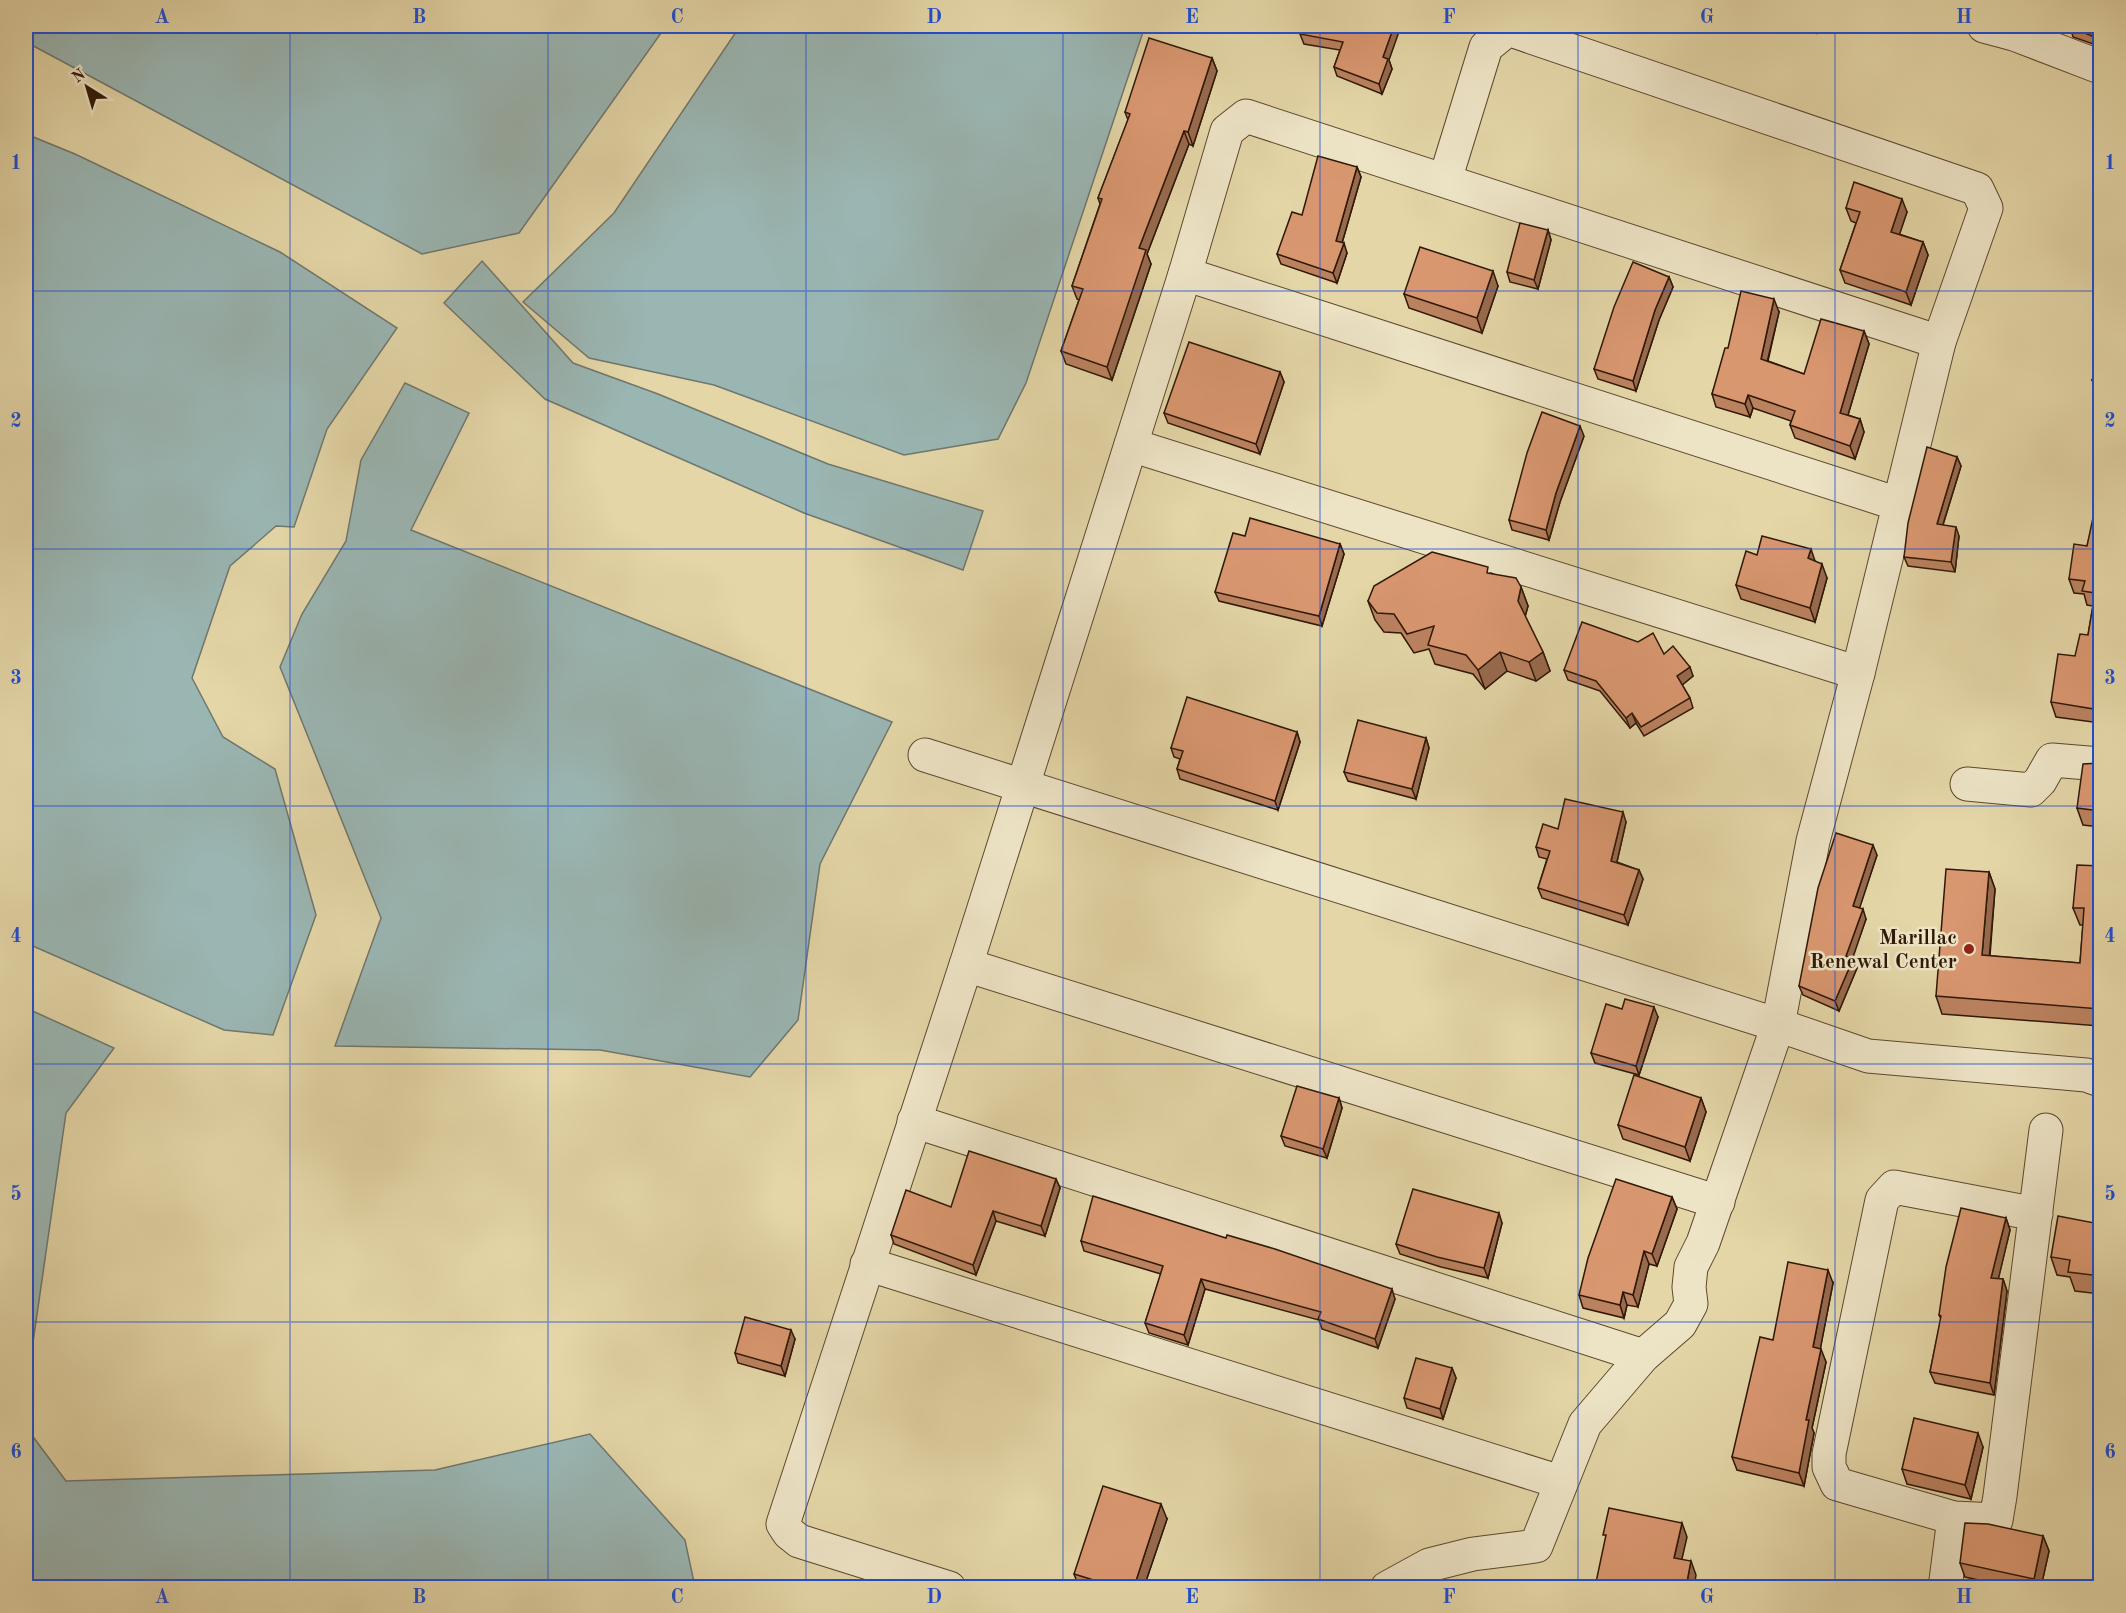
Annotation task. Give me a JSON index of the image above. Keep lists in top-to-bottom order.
{
  "places": ["Marillac Renewal Center"],
  "north": "top left",
  "grid": {
    "columns": [
      "A",
      "B",
      "C",
      "D",
      "E",
      "F",
      "G",
      "H"
    ],
    "rows": [
      "1",
      "2",
      "3",
      "4",
      "5",
      "6"
    ]
  }
}
